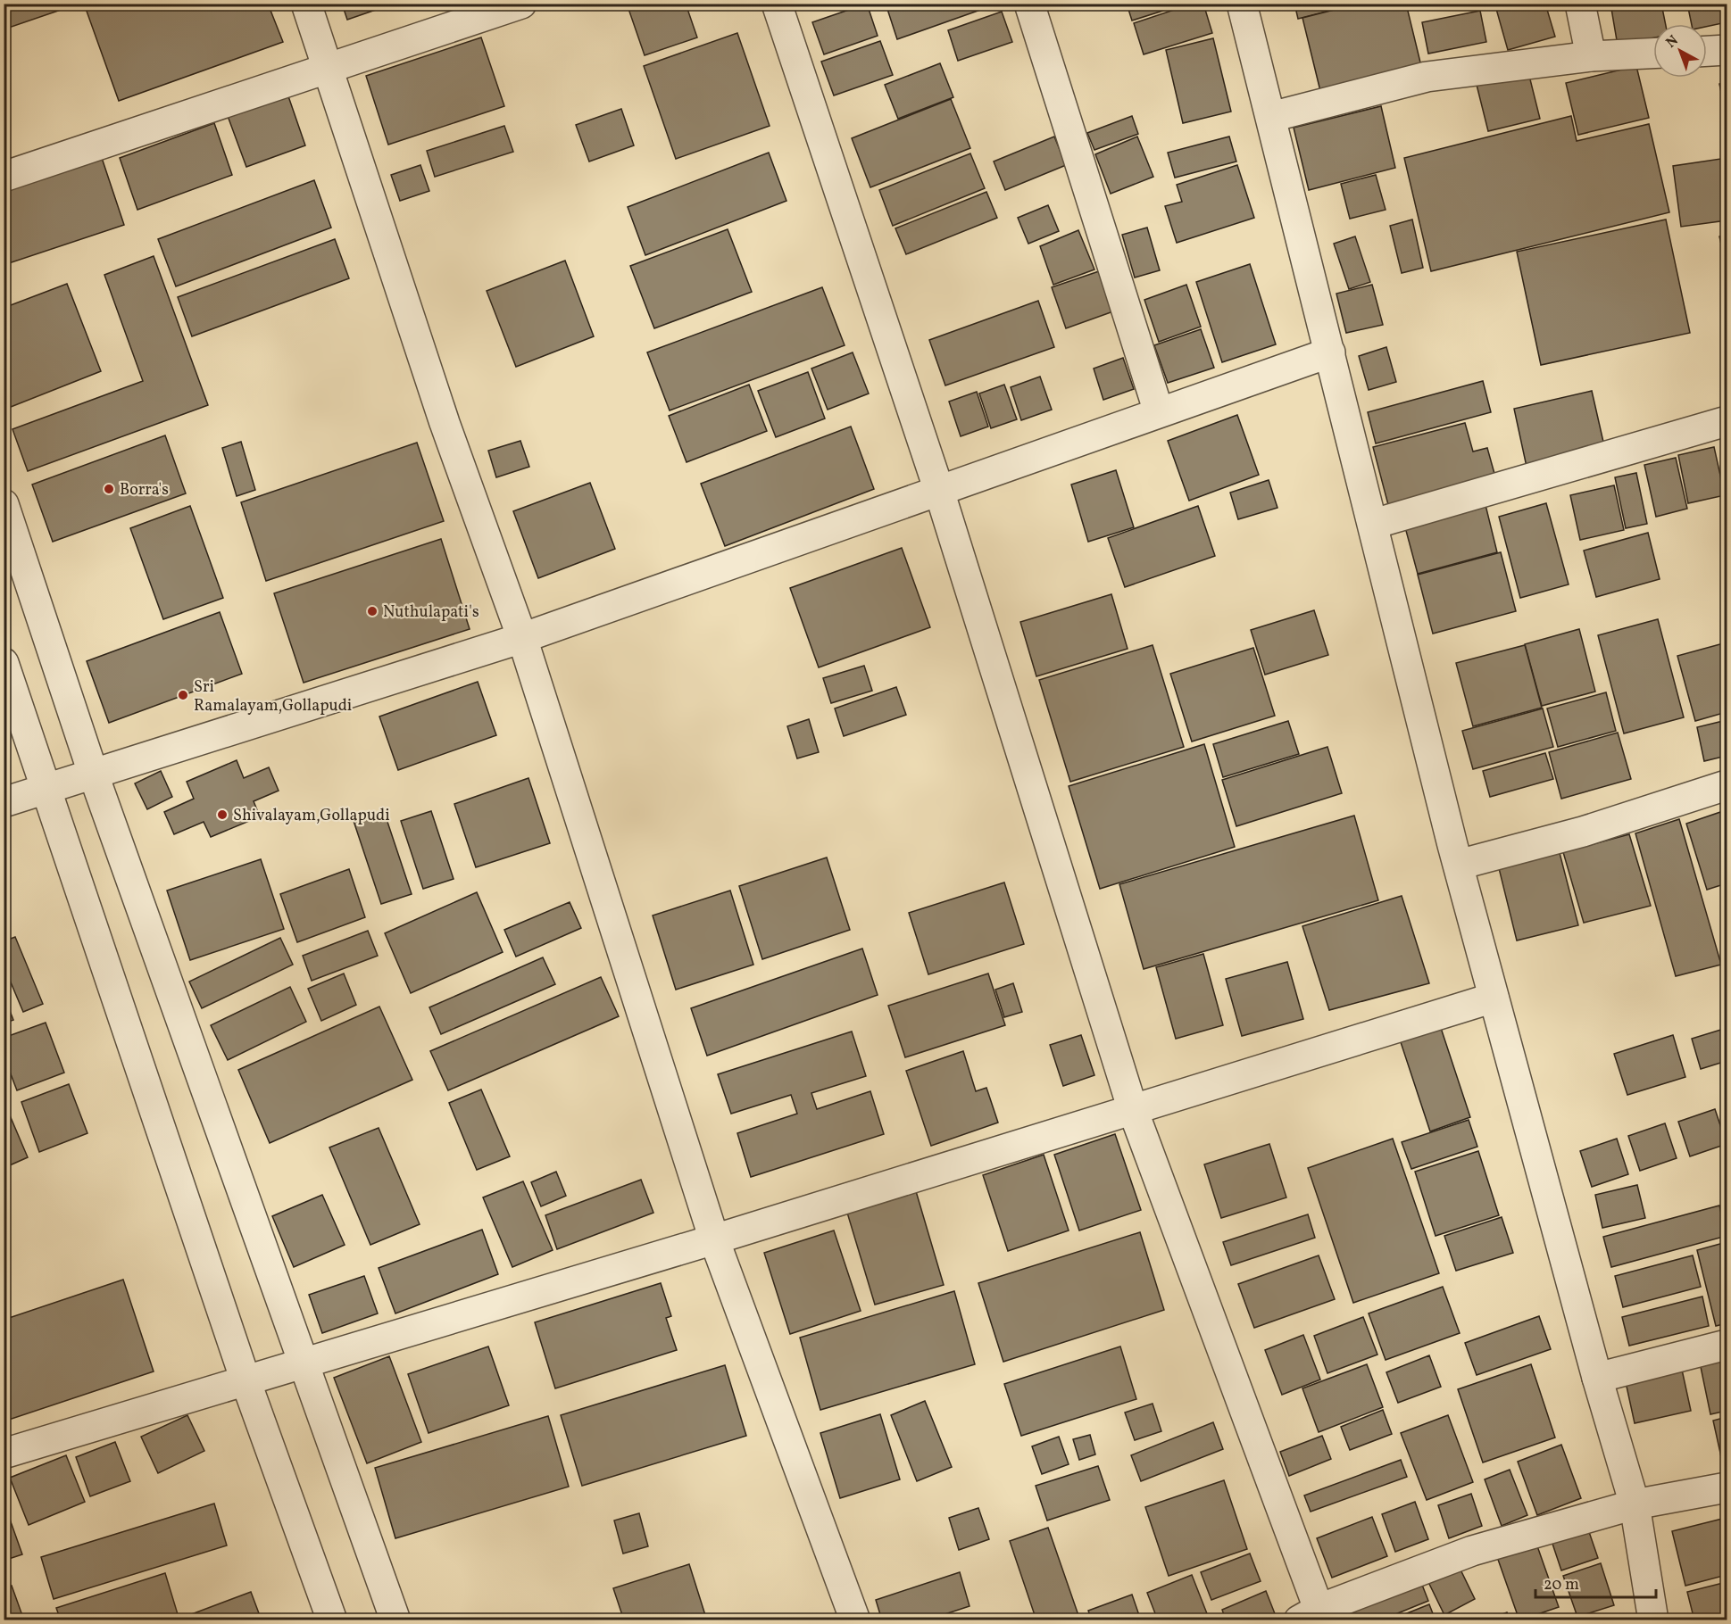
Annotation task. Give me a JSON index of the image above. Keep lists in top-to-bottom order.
{
  "places": [
    "Borra's",
    "Nuthulapati's",
    "Sri Ramalayam,Gollapudi",
    "Shivalayam,Gollapudi"
  ],
  "scale_bar": "20 m",
  "north": "top left"
}
